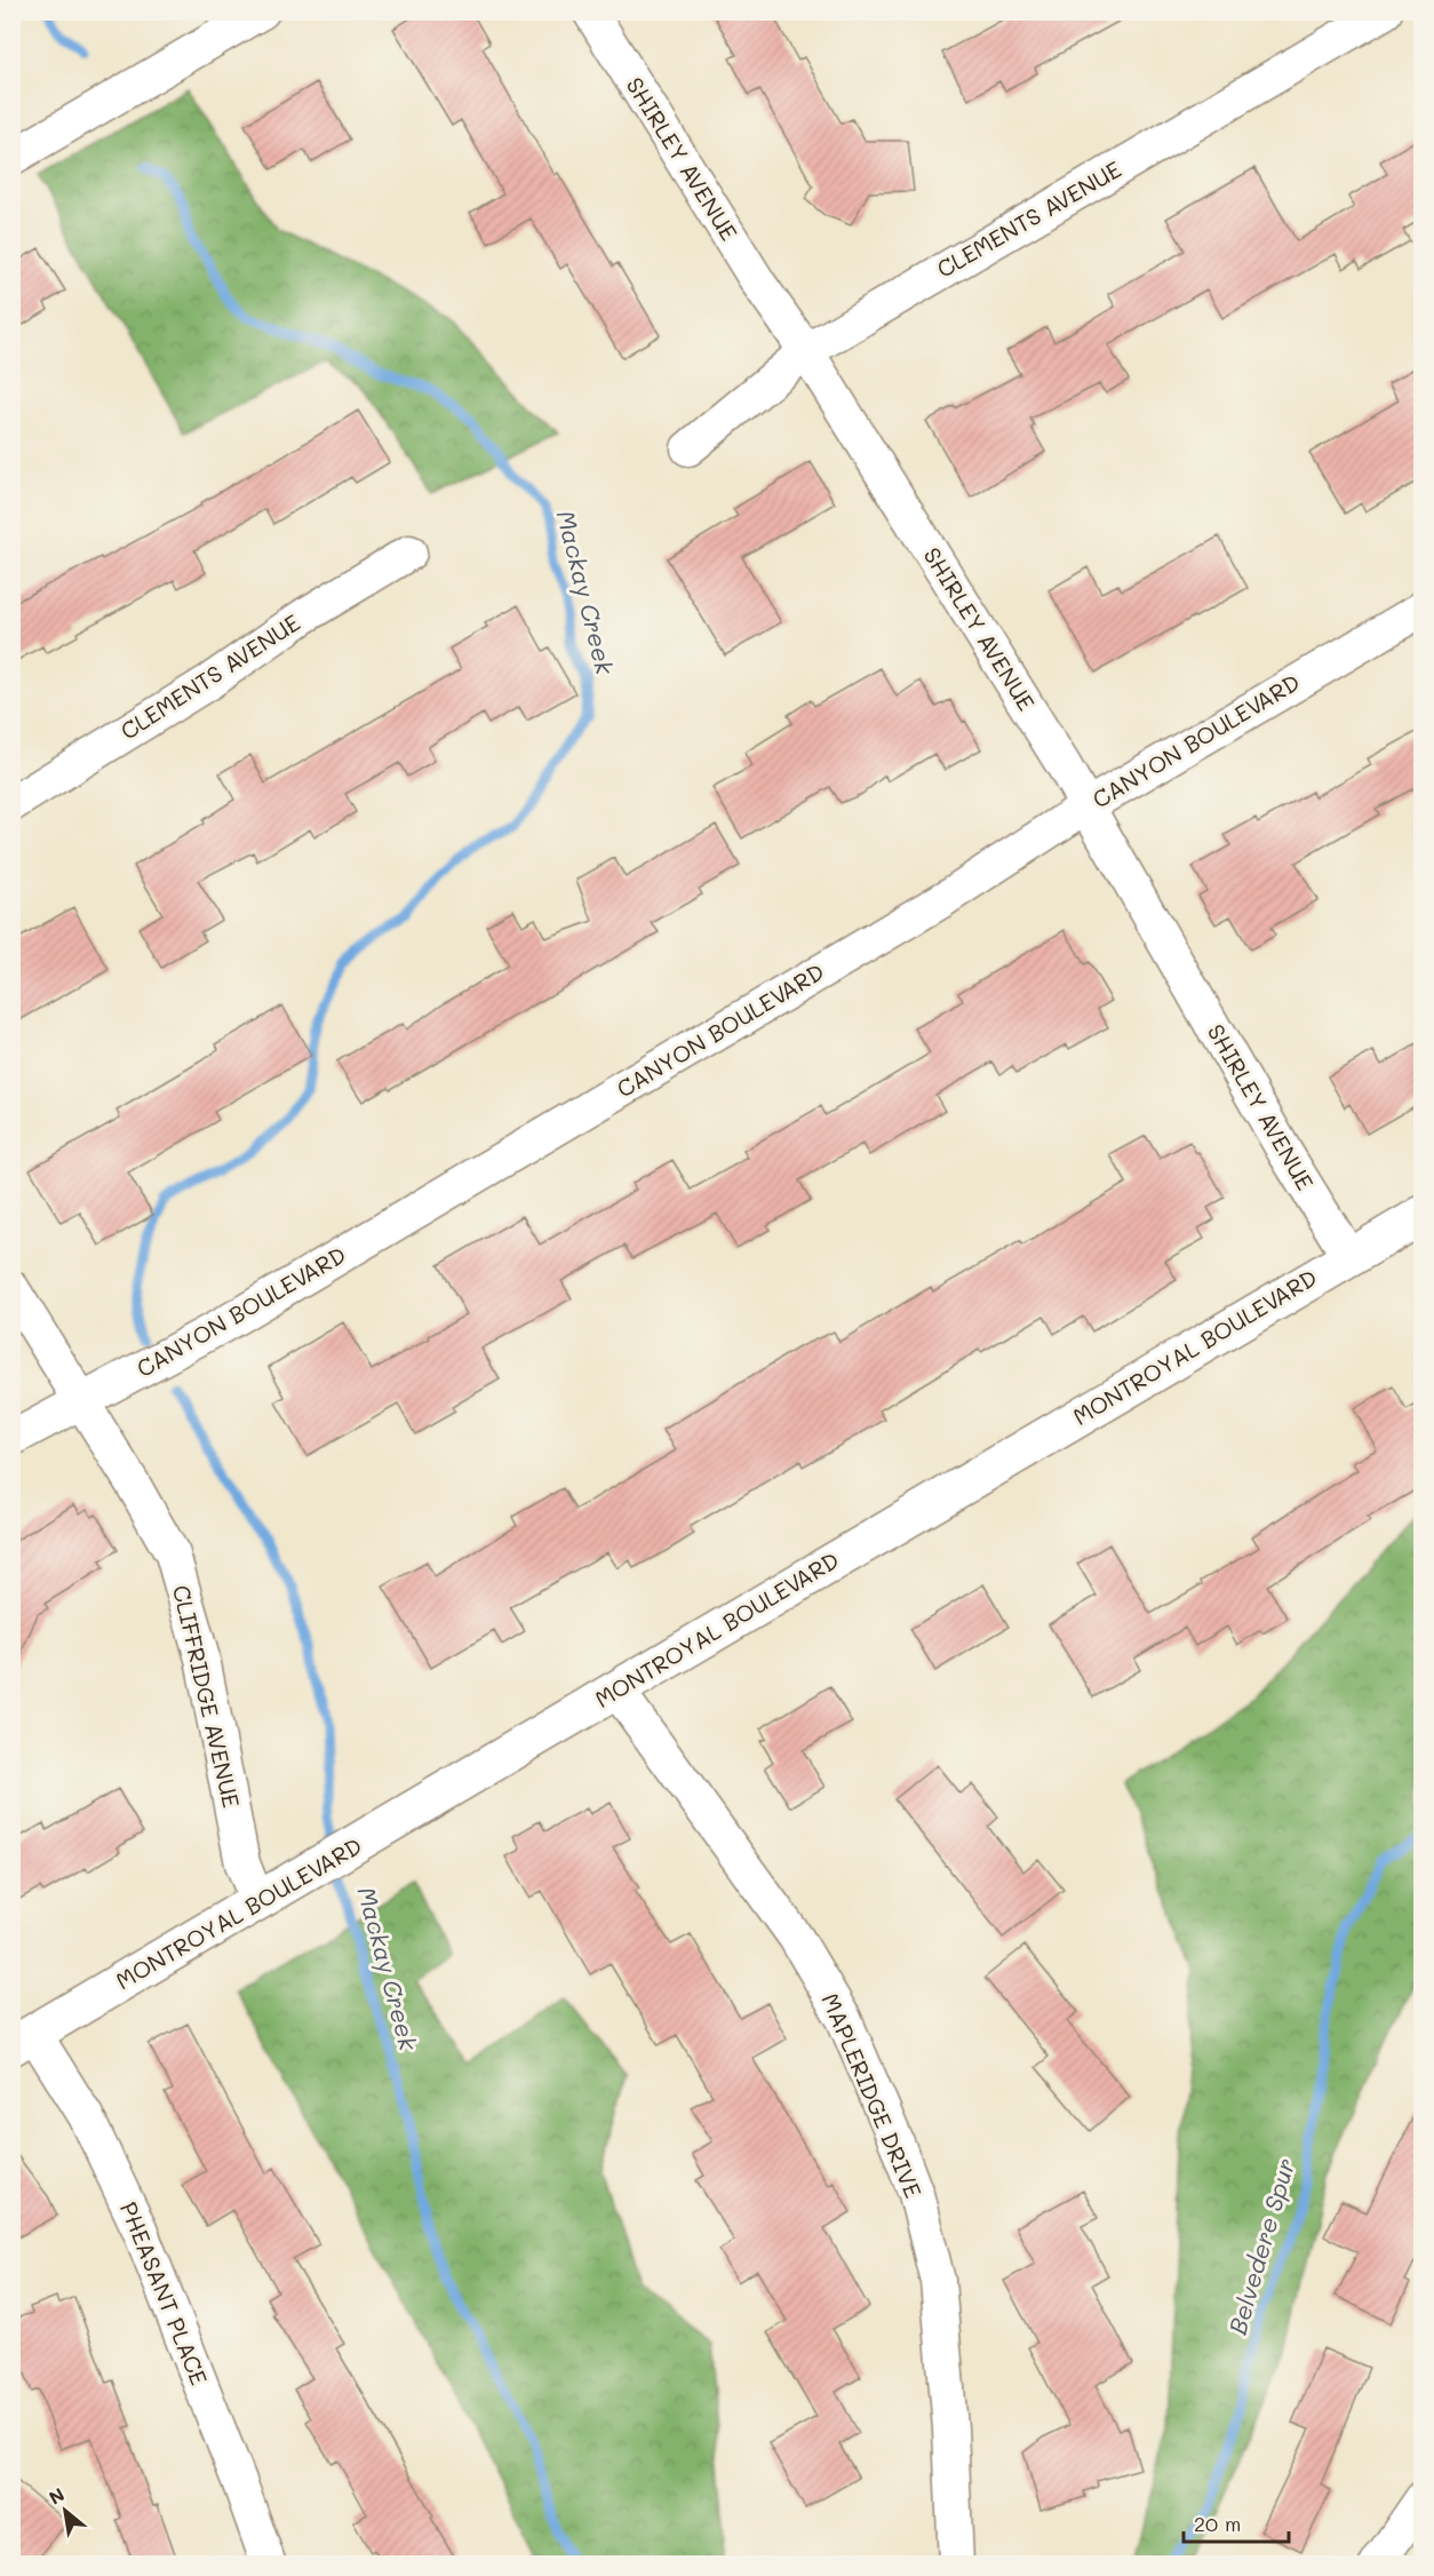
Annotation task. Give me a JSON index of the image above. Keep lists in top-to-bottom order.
{
  "streets": {
    "street": [
      "SHIRLEY AVENUE",
      "CLEMENTS AVENUE",
      "CANYON BOULEVARD",
      "MONTROYAL BOULEVARD",
      "CLIFFRIDGE AVENUE",
      "MAPLERIDGE DRIVE",
      "PHEASANT PLACE"
    ]
  },
  "crossings": [
    ["SHIRLEY AVENUE", "CLEMENTS AVENUE"],
    ["SHIRLEY AVENUE", "CANYON BOULEVARD"],
    ["SHIRLEY AVENUE", "MONTROYAL BOULEVARD"],
    ["CANYON BOULEVARD", "CLIFFRIDGE AVENUE"],
    ["MONTROYAL BOULEVARD", "CLIFFRIDGE AVENUE"],
    ["MONTROYAL BOULEVARD", "MAPLERIDGE DRIVE"],
    ["MONTROYAL BOULEVARD", "PHEASANT PLACE"]
  ],
  "water": ["Mackay Creek", "Belvedere Spur"],
  "scale_bar": "20 m",
  "north": "top left"
}
